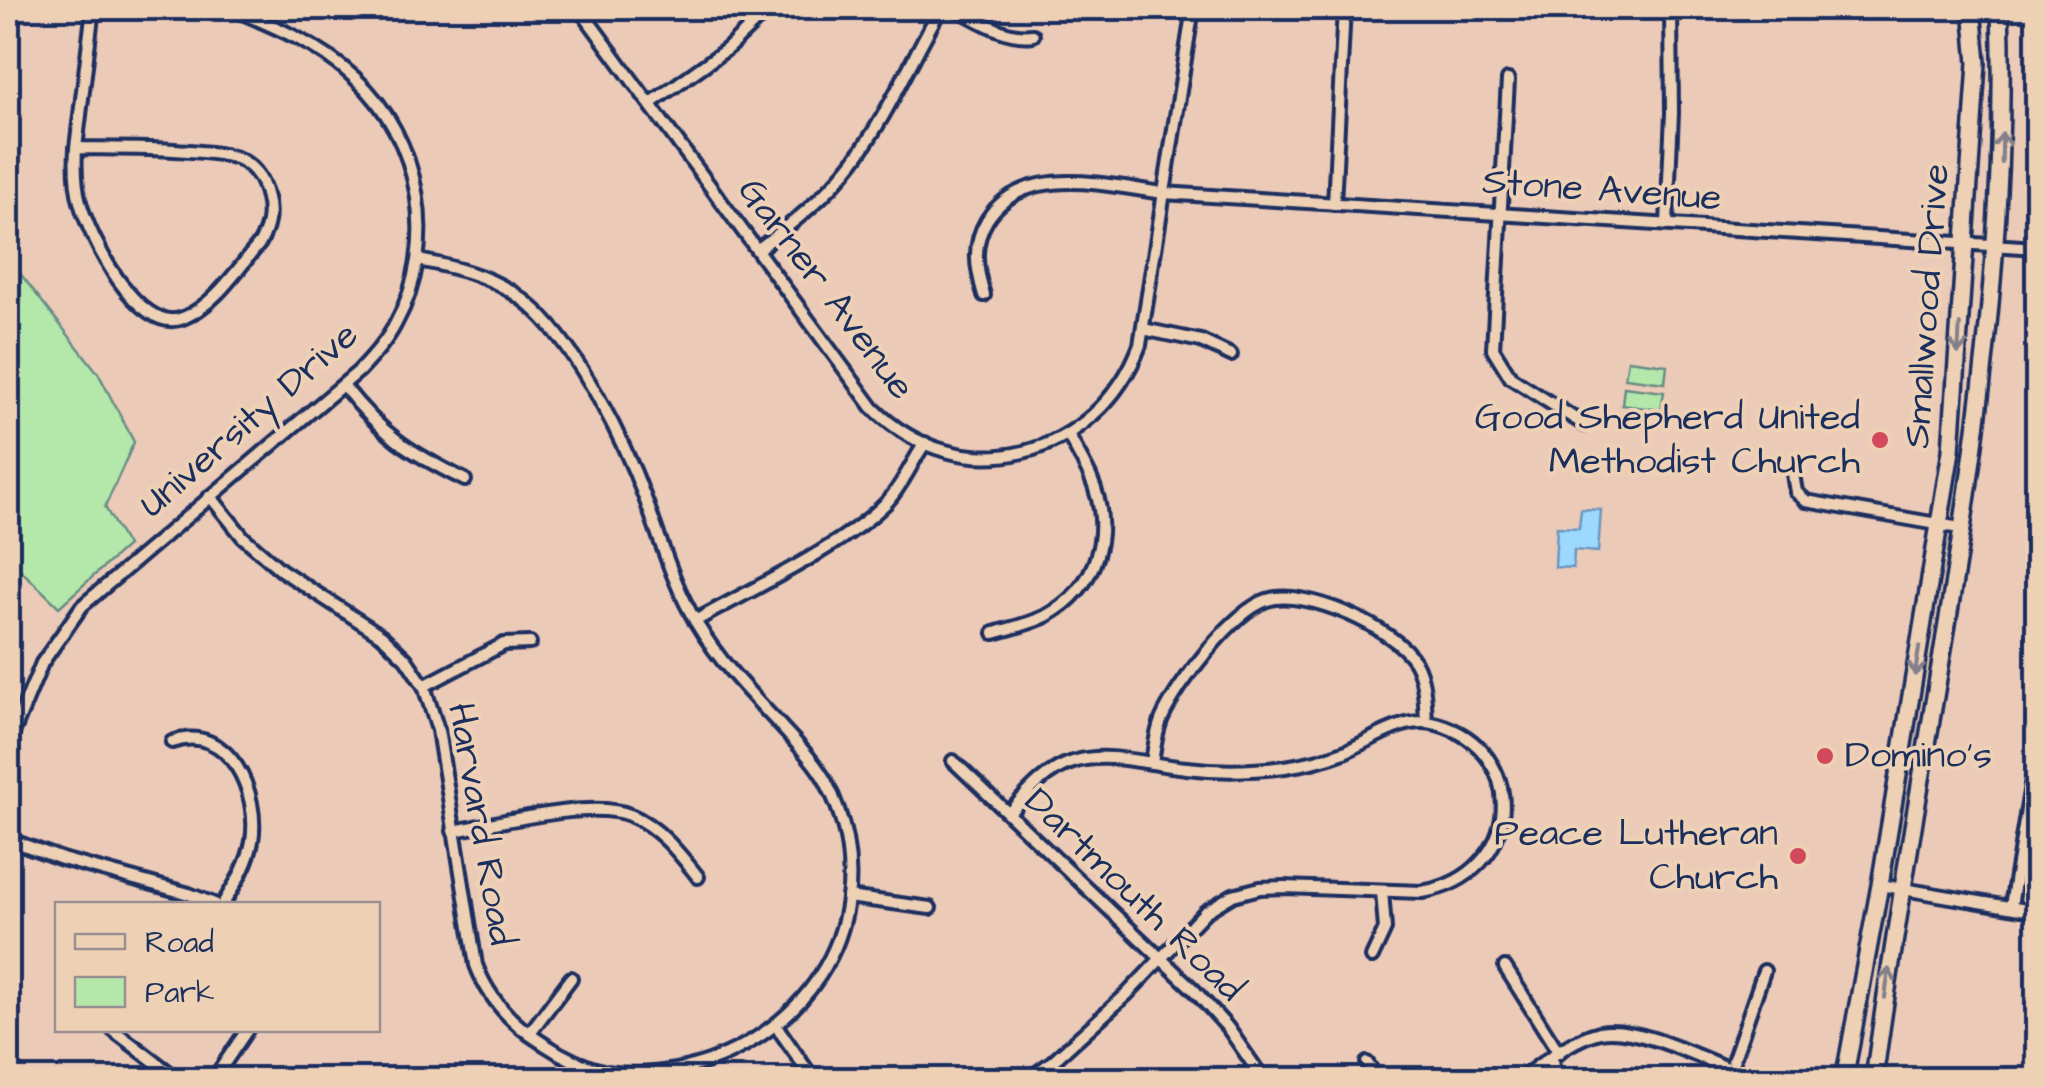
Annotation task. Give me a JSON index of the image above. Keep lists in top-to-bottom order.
{
  "streets": {
    "main road": ["Smallwood Drive"],
    "street": [
      "Stone Avenue",
      "Garner Avenue",
      "University Drive",
      "Harvard Road",
      "Dartmouth Road"
    ]
  },
  "crossings": [
    ["Stone Avenue", "Garner Avenue"],
    ["Stone Avenue", "Smallwood Drive"],
    ["University Drive", "Harvard Road"]
  ],
  "places": ["Good Shepherd United Methodist Church", "Domino's", "Peace Lutheran Church"],
  "legend": ["Road", "Park"]
}
